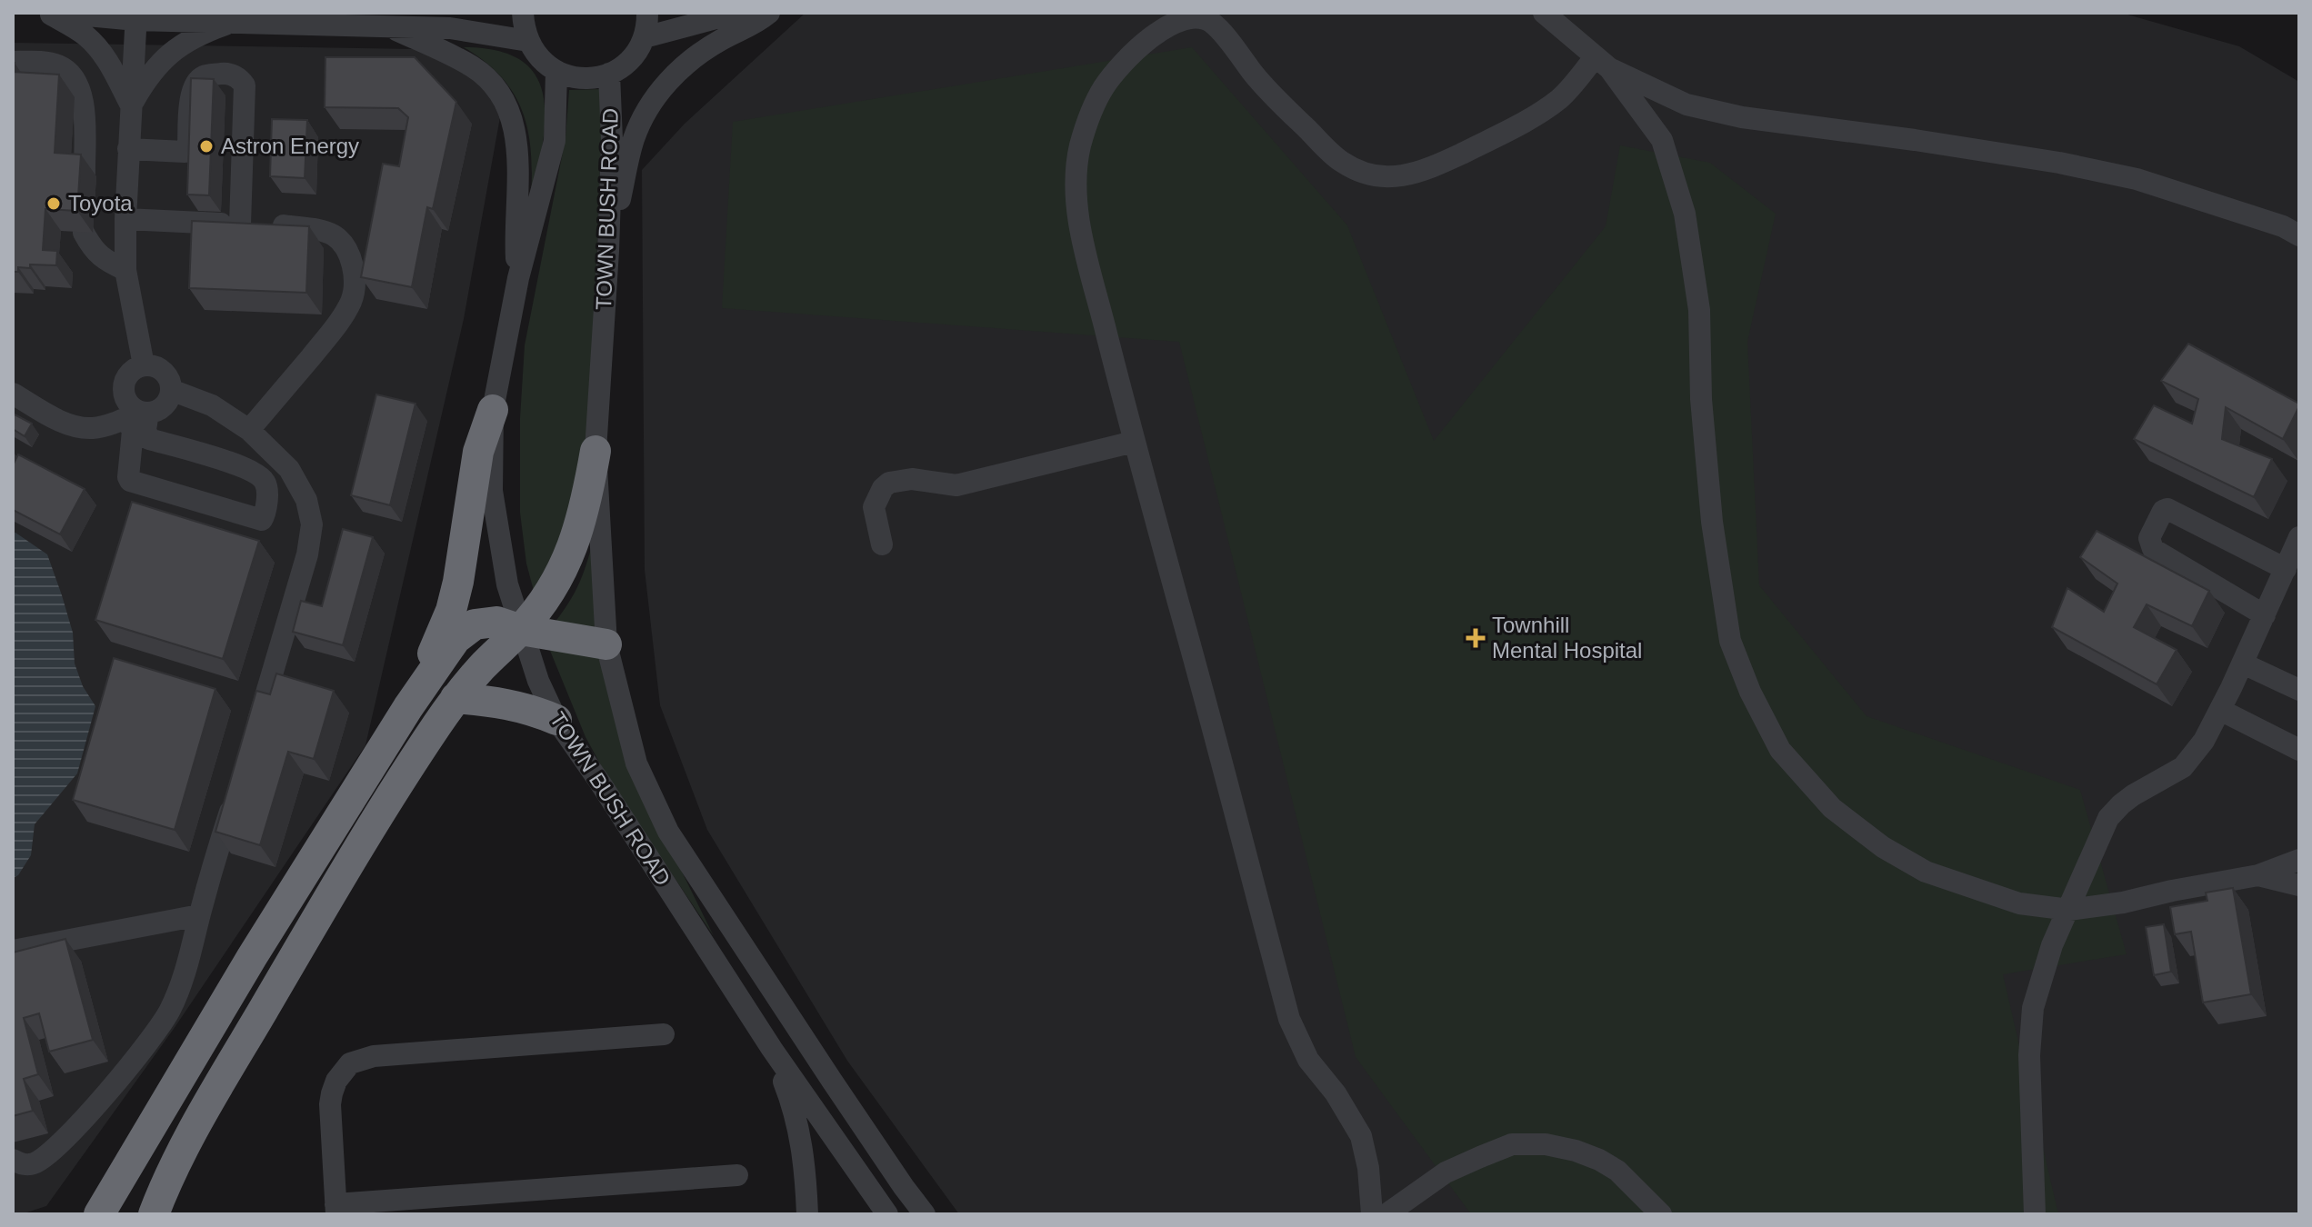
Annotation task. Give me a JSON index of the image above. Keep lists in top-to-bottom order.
{
  "streets": {
    "street": ["TOWN BUSH ROAD"]
  },
  "places": {
    "other": ["Astron Energy", "Toyota"],
    "health": ["Townhill Mental Hospital"]
  }
}
